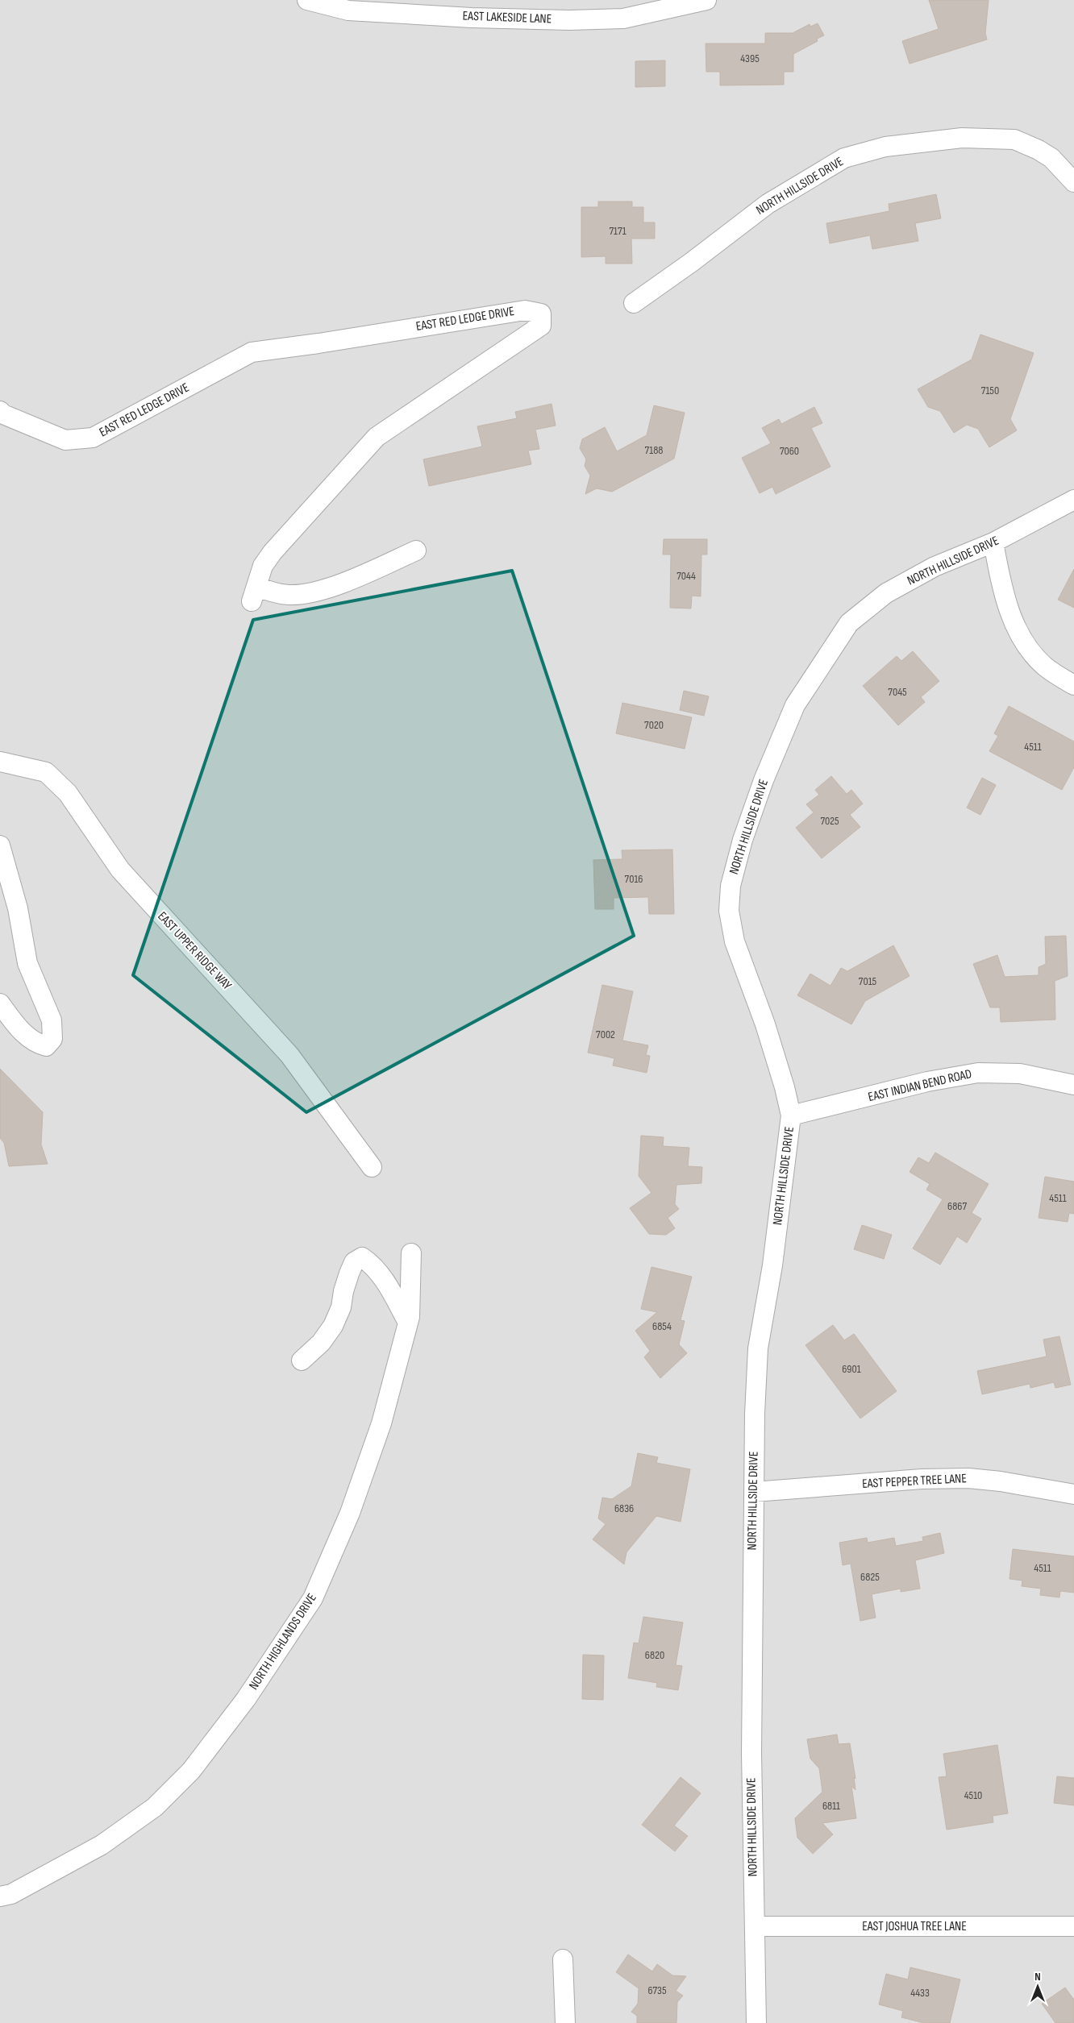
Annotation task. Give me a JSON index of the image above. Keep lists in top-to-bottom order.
{
  "streets": {
    "street": [
      "EAST LAKESIDE LANE",
      "NORTH HILLSIDE DRIVE",
      "EAST RED LEDGE DRIVE",
      "EAST UPPER RIDGE WAY",
      "EAST INDIAN BEND ROAD",
      "EAST PEPPER TREE LANE",
      "NORTH HIGHLANDS DRIVE",
      "EAST JOSHUA TREE LANE"
    ]
  },
  "crossings": [
    ["NORTH HILLSIDE DRIVE", "EAST INDIAN BEND ROAD"],
    ["NORTH HILLSIDE DRIVE", "EAST PEPPER TREE LANE"],
    ["NORTH HILLSIDE DRIVE", "EAST JOSHUA TREE LANE"]
  ],
  "house_numbers": [
    "4395",
    "7171",
    "7150",
    "7188",
    "7060",
    "7044",
    "7045",
    "7020",
    "4511",
    "7025",
    "7016",
    "7015",
    "7002",
    "4511",
    "6867",
    "6854",
    "6901",
    "6836",
    "4511",
    "6825",
    "6820",
    "4510",
    "6811",
    "6735",
    "4433"
  ],
  "north": "top"
}
